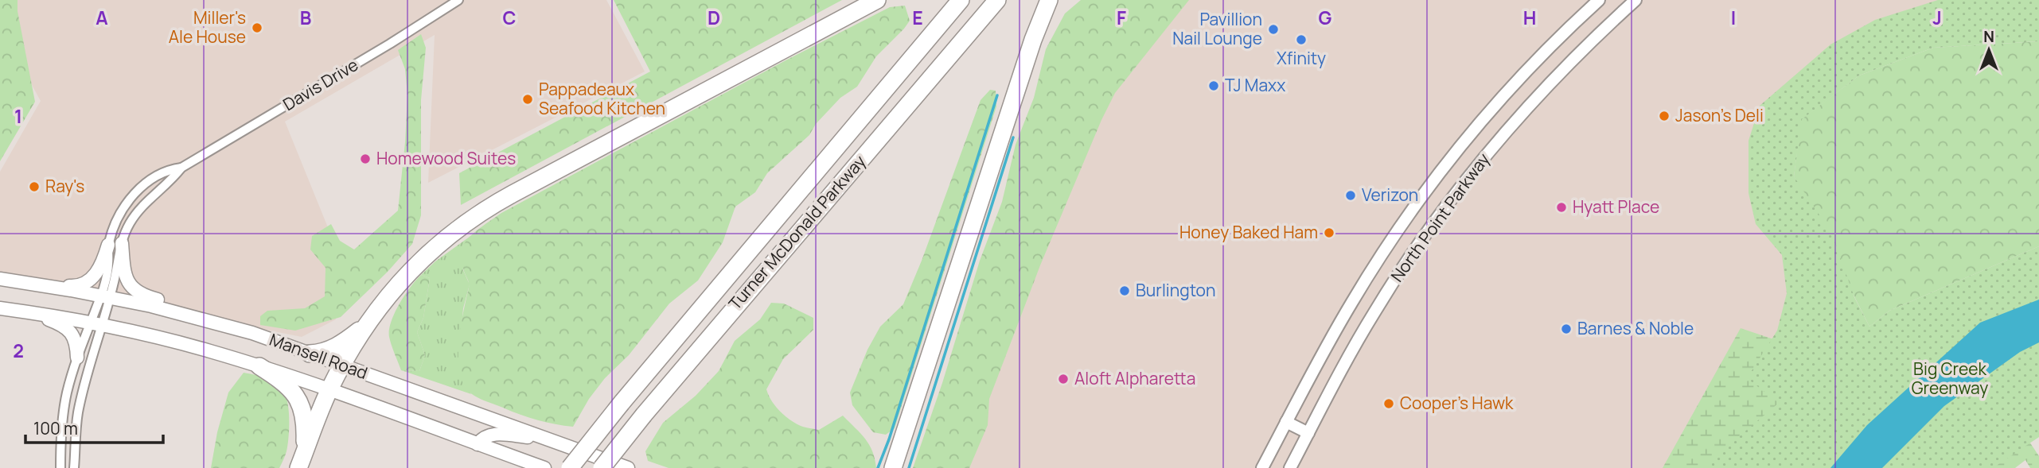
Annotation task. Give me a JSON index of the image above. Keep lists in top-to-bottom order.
{
  "streets": {
    "highway": ["Turner McDonald Parkway"],
    "main road": ["Mansell Road"],
    "street": ["Davis Drive", "North Point Parkway"]
  },
  "crossings": [
    ["Davis Drive", "Mansell Road"]
  ],
  "parks": ["Big Creek Greenway"],
  "places": [
    "Miller's Ale House",
    "Pavillion Nail Lounge",
    "Xfinity",
    "TJ Maxx",
    "Pappadeaux Seafood Kitchen",
    "Jason's Deli",
    "Homewood Suites",
    "Ray's",
    "Verizon",
    "Hyatt Place",
    "Honey Baked Ham",
    "Burlington",
    "Barnes & Noble",
    "Aloft Alpharetta",
    "Cooper's Hawk"
  ],
  "scale_bar": "100 m",
  "north": "top",
  "grid": {
    "columns": [
      "A",
      "B",
      "C",
      "D",
      "E",
      "F",
      "G",
      "H",
      "I",
      "J"
    ],
    "rows": ["1", "2"]
  }
}
